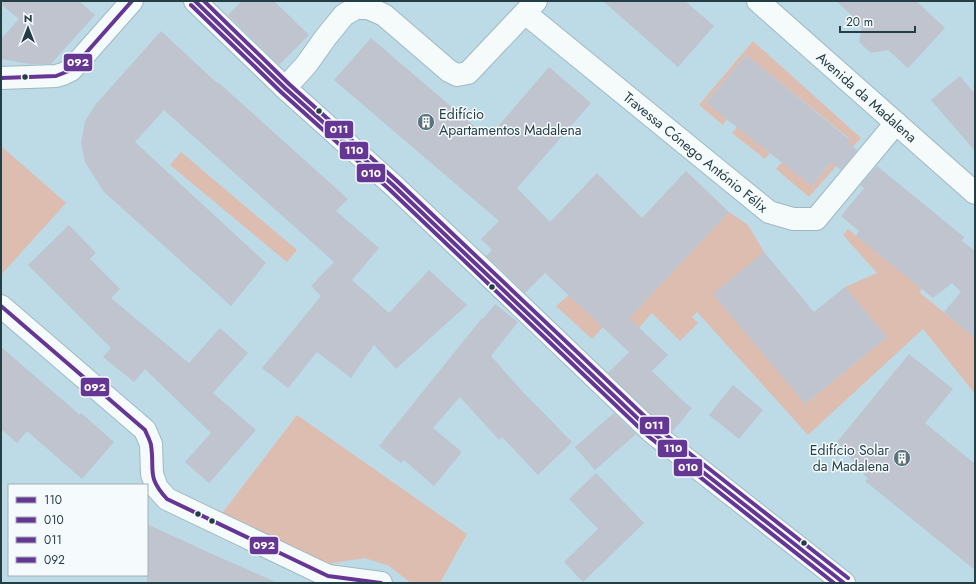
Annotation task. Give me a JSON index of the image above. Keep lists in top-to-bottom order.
{
  "streets": {
    "street": ["Avenida da Madalena", "Travessa Cónego António Félix"]
  },
  "crossings": [
    ["Avenida da Madalena", "Travessa Cónego António Félix"]
  ],
  "places": {
    "building": ["Edifício Apartamentos Madalena", "Edifício Solar da Madalena"]
  },
  "lines": [
    "transit line 110",
    "transit line 011",
    "transit line 092",
    "transit line 010"
  ],
  "legend": [
    "110",
    "010",
    "011",
    "092"
  ],
  "scale_bar": "20 m",
  "north": "top"
}
